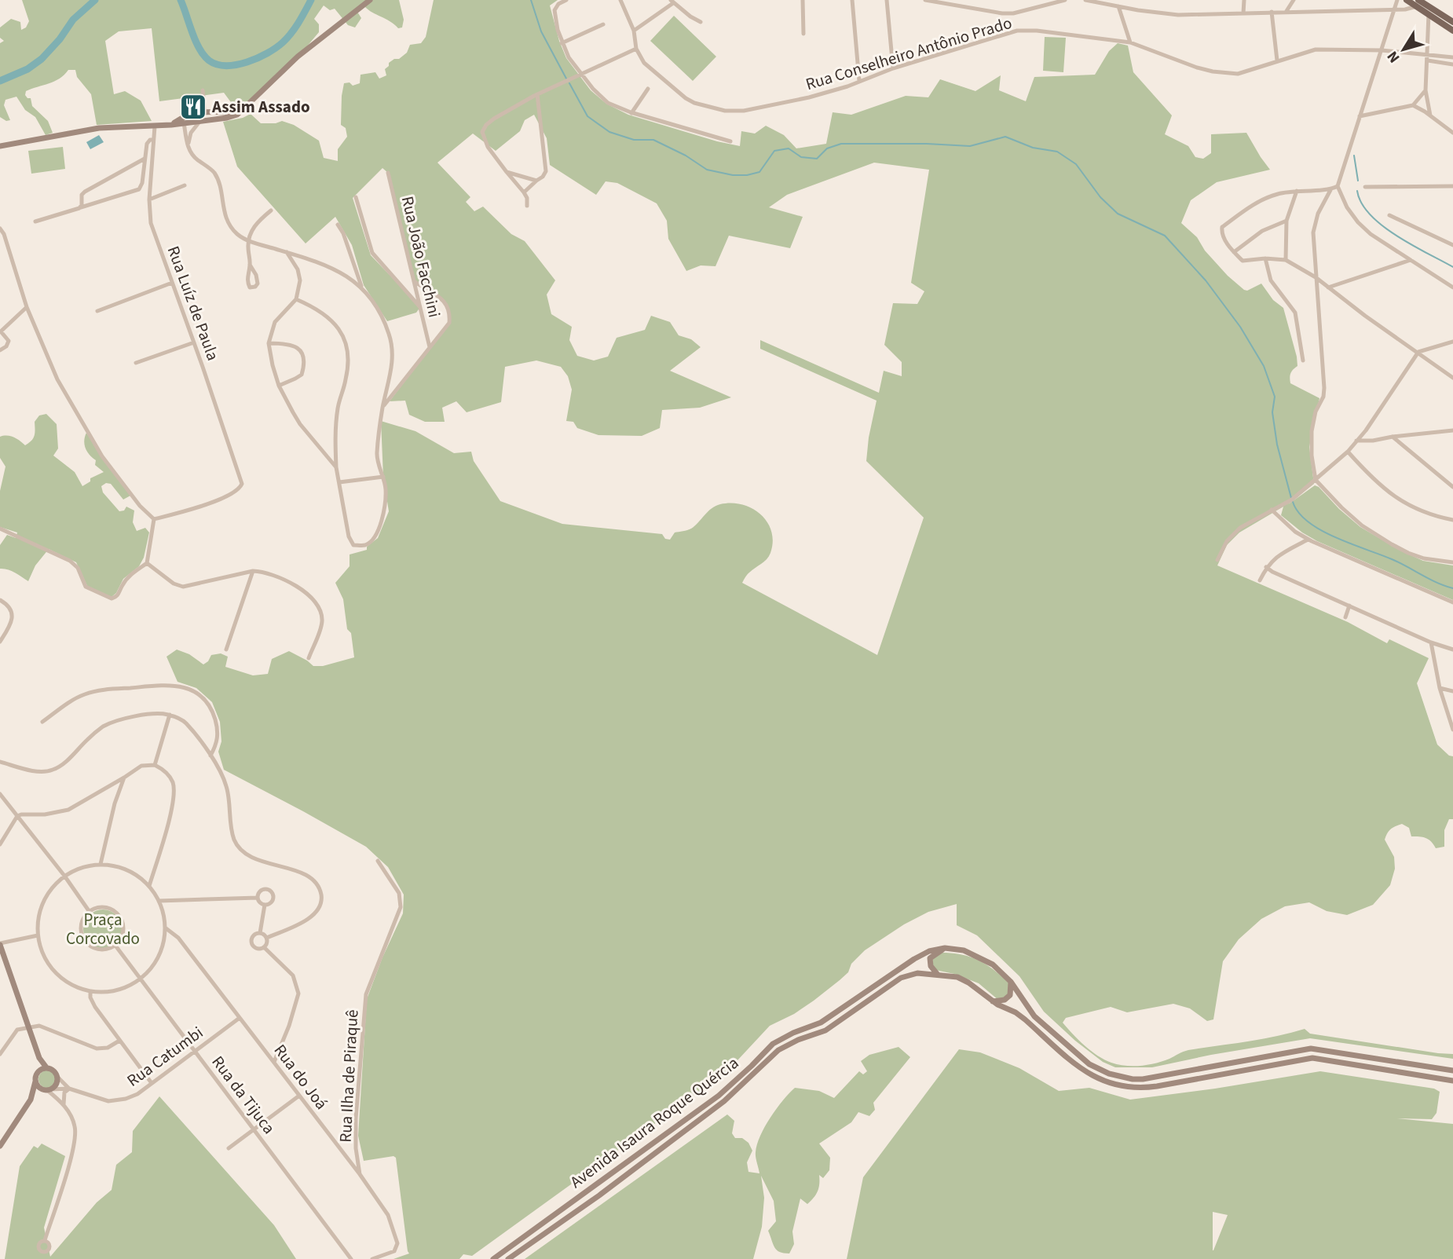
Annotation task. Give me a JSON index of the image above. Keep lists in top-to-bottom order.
{
  "streets": {
    "main road": ["Avenida Isaura Roque Quércia"],
    "street": [
      "Rua Conselheiro Antônio Prado",
      "Rua João Facchini",
      "Rua Luíz de Paula",
      "Rua Catumbi",
      "Rua Ilha de Piraquê",
      "Rua do Joá",
      "Rua da Tijuca"
    ]
  },
  "crossings": [
    ["Rua Catumbi", "Rua do Joá"],
    ["Rua Catumbi", "Rua da Tijuca"],
    ["Rua Ilha de Piraquê", "Rua do Joá"]
  ],
  "parks": ["Praça Corcovado"],
  "places": {
    "restaurant": ["Assim Assado"]
  },
  "north": "bottom left"
}
